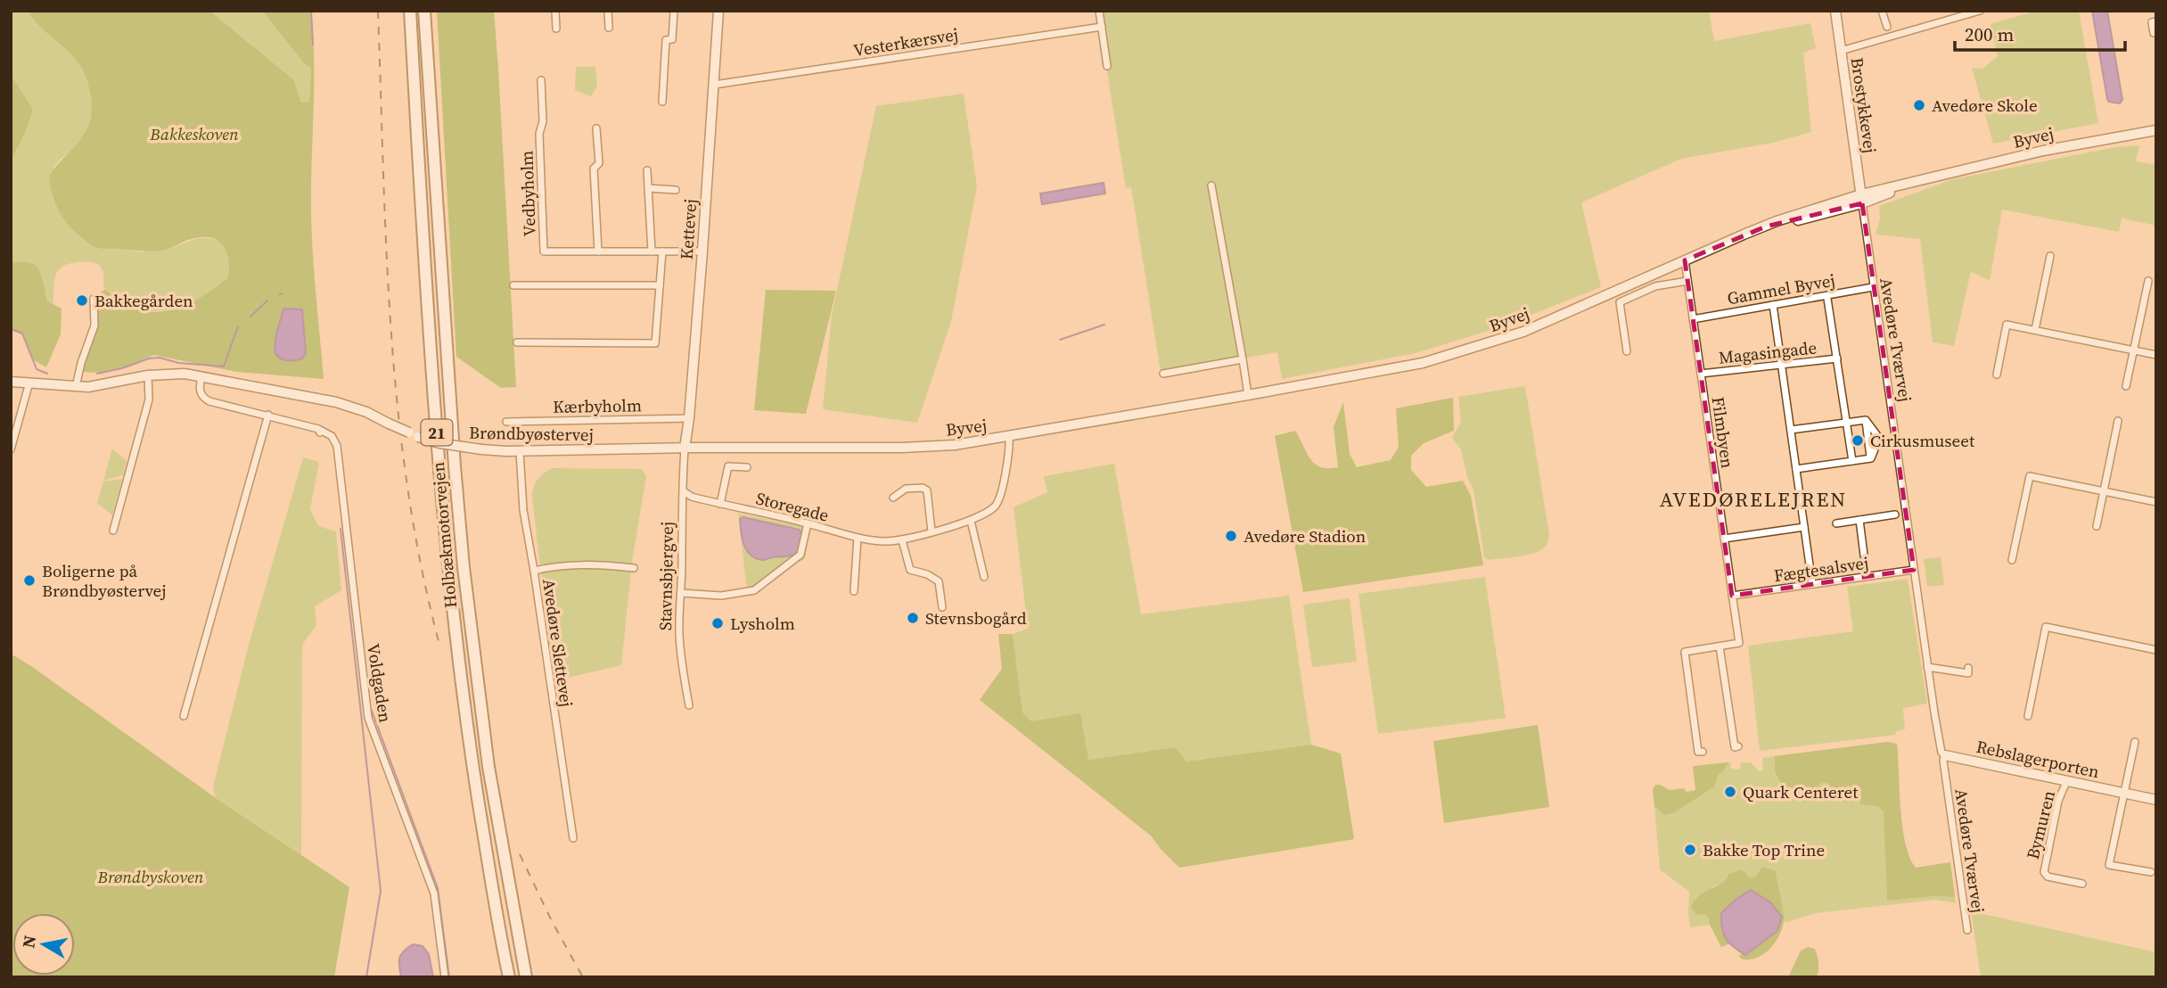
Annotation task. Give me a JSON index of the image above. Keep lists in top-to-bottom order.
{
  "streets": {
    "highway": ["21", "Holbækmotorvejen"],
    "street": [
      "Vesterkærsvej",
      "Brostykkevej",
      "Byvej",
      "Vedbyholm",
      "Kettevej",
      "Gammel Byvej",
      "Avedøre Tværvej",
      "Magasingade",
      "Kærbyholm",
      "Filmbyen",
      "Brøndbyøstervej",
      "Storegade",
      "Fægtesalsvej",
      "Stavnsbjergvej",
      "Avedøre Slettevej",
      "Voldgaden",
      "Rebslagerporten",
      "Bymuren"
    ]
  },
  "crossings": [
    ["Vesterkærsvej", "Kettevej"],
    ["Brostykkevej", "Byvej"],
    ["Brostykkevej", "Avedøre Tværvej"],
    ["Byvej", "Kettevej"],
    ["Byvej", "Avedøre Tværvej"],
    ["Byvej", "Filmbyen"],
    ["Byvej", "Brøndbyøstervej"],
    ["Byvej", "Storegade"],
    ["Byvej", "Stavnsbjergvej"],
    ["Vedbyholm", "Kettevej"],
    ["Kettevej", "Kærbyholm"],
    ["Kettevej", "Brøndbyøstervej"],
    ["Kettevej", "Stavnsbjergvej"],
    ["Gammel Byvej", "Avedøre Tværvej"],
    ["Gammel Byvej", "Filmbyen"],
    ["Avedøre Tværvej", "Fægtesalsvej"],
    ["Avedøre Tværvej", "Rebslagerporten"],
    ["Magasingade", "Filmbyen"],
    ["Filmbyen", "Fægtesalsvej"],
    ["Brøndbyøstervej", "Stavnsbjergvej"],
    ["Brøndbyøstervej", "Avedøre Slettevej"],
    ["Storegade", "Stavnsbjergvej"],
    ["Rebslagerporten", "Bymuren"]
  ],
  "districts": ["AVEDØRELEJREN"],
  "parks": ["Bakkeskoven", "Brøndbyskoven"],
  "places": [
    "Avedøre Skole",
    "Bakkegården",
    "Cirkusmuseet",
    "Avedøre Stadion",
    "Boligerne på Brøndbyøstervej",
    "Stevnsbogård",
    "Lysholm",
    "Quark Centeret",
    "Bakke Top Trine"
  ],
  "scale_bar": "200 m",
  "north": "left"
}
